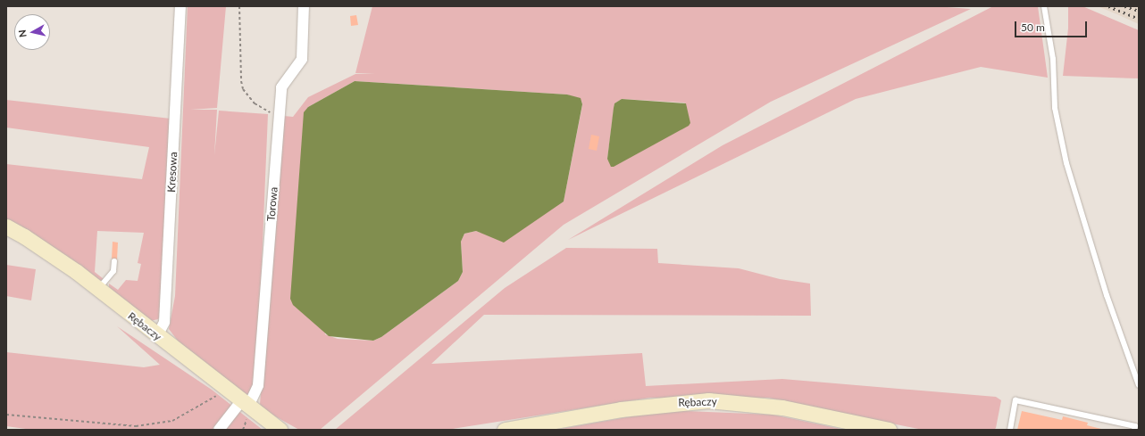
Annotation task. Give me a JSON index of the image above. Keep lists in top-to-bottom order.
{
  "streets": {
    "street": ["Kresowa", "Torowa", "Rębaczy"]
  },
  "crossings": [
    ["Kresowa", "Rębaczy"],
    ["Torowa", "Rębaczy"]
  ],
  "scale_bar": "50 m",
  "north": "left"
}
